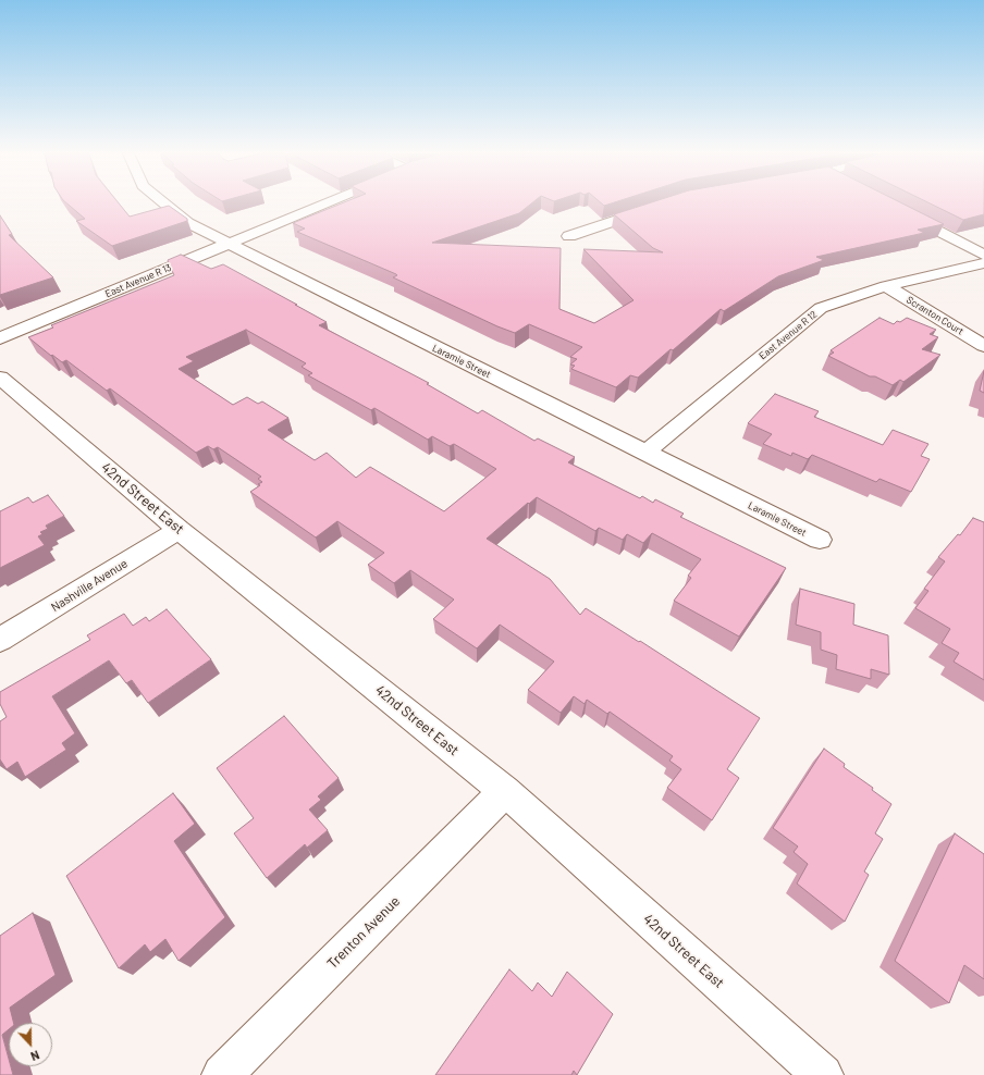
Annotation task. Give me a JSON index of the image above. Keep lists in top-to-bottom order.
{
  "streets": {
    "street": [
      "East Avenue R 13",
      "Scranton Court",
      "East Avenue R 12",
      "Laramie Street",
      "42nd Street East",
      "Nashville Avenue",
      "Trenton Avenue"
    ]
  },
  "crossings": [
    ["East Avenue R 13", "Laramie Street"],
    ["Scranton Court", "East Avenue R 12"],
    ["East Avenue R 12", "Laramie Street"],
    ["42nd Street East", "Nashville Avenue"],
    ["42nd Street East", "Trenton Avenue"]
  ],
  "north": "bottom"
}
